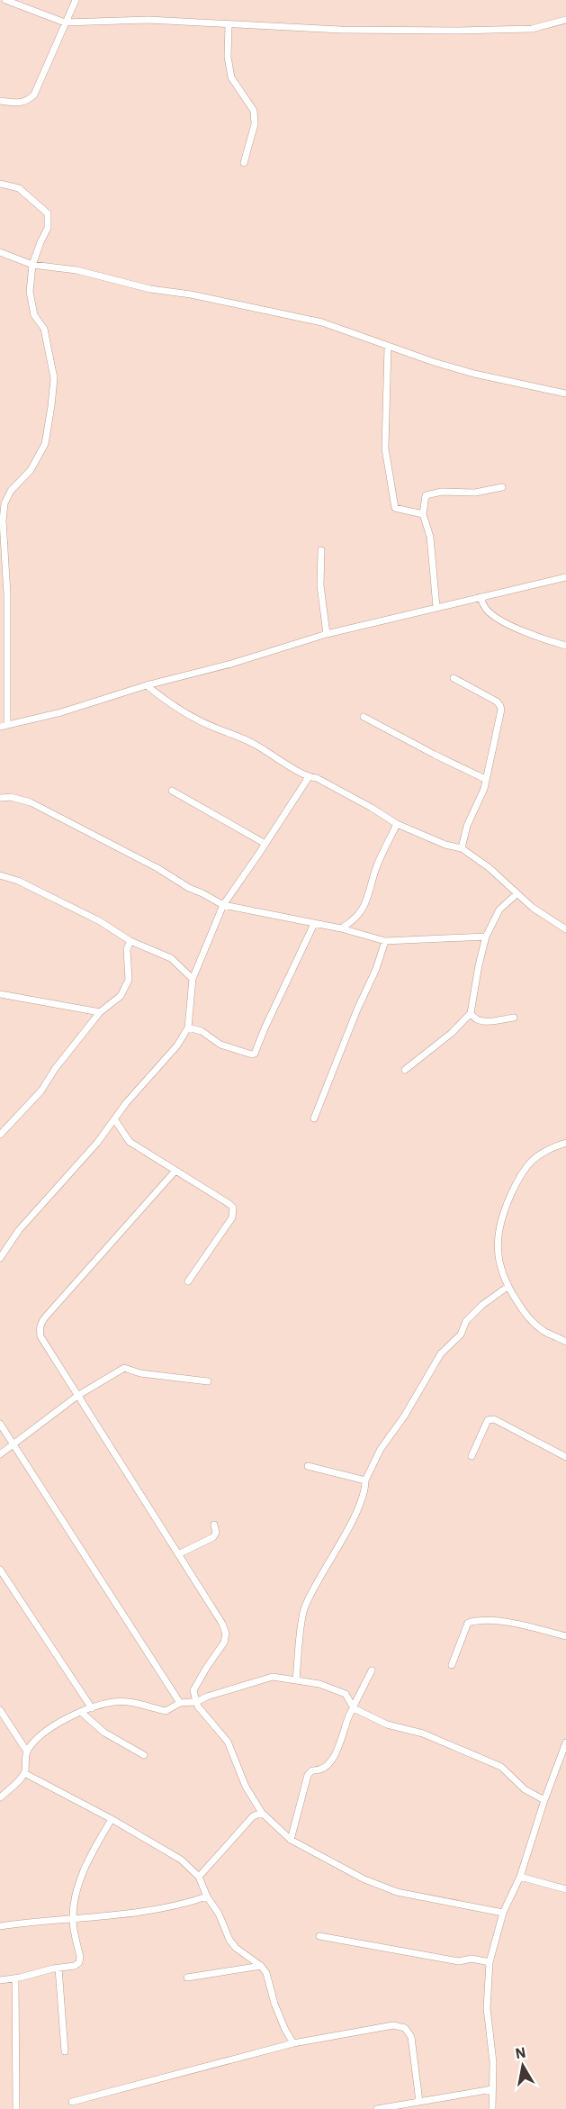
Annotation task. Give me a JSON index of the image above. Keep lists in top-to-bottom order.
{
  "north": "top"
}
